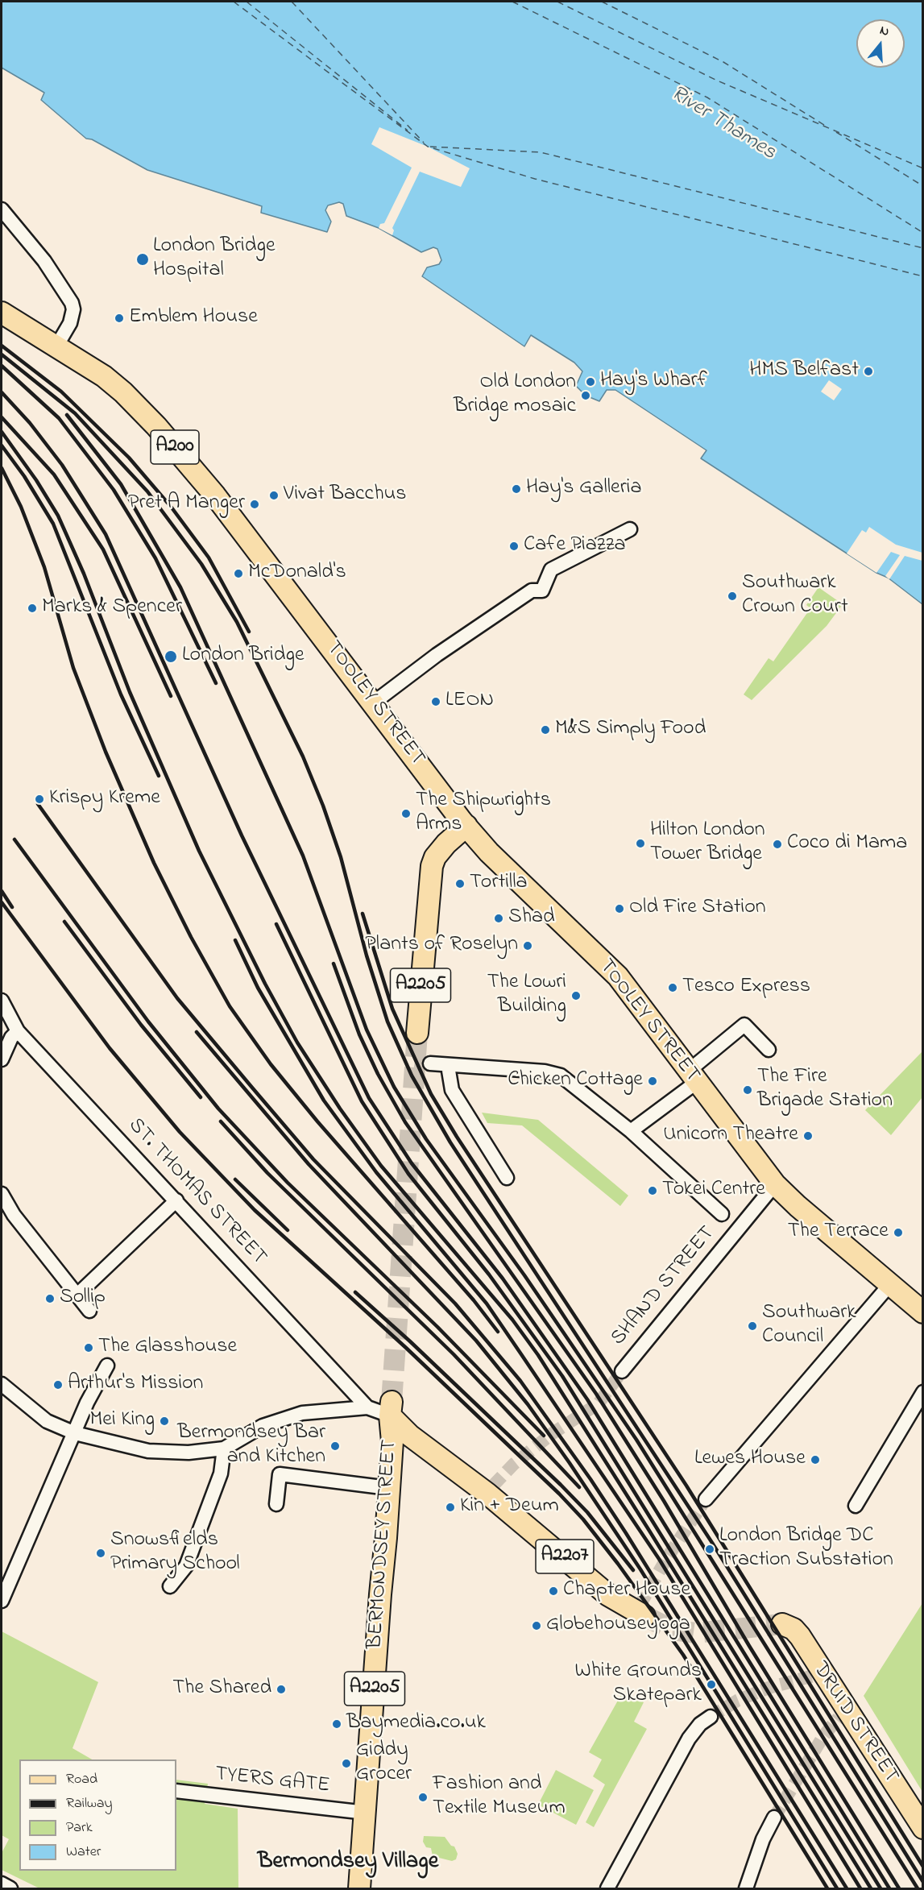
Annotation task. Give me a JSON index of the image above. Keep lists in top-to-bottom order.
{
  "streets": {
    "main road": [
      "A200",
      "TOOLEY STREET",
      "A2205",
      "BERMONDSEY STREET",
      "A2207",
      "DRUID STREET"
    ],
    "street": ["ST. THOMAS STREET", "SHAND STREET", "TYERS GATE"]
  },
  "crossings": [
    ["A200", "TOOLEY STREET"],
    ["TOOLEY STREET", "A2205"],
    ["TOOLEY STREET", "SHAND STREET"],
    ["BERMONDSEY STREET", "A2207"],
    ["BERMONDSEY STREET", "TYERS GATE"]
  ],
  "districts": ["Bermondsey Village"],
  "water": ["River Thames"],
  "places": [
    "London Bridge Hospital",
    "Emblem House",
    "HMS Belfast",
    "Hay's Wharf",
    "Old London Bridge mosaic",
    "Hay's Galleria",
    "Vivat Bacchus",
    "Pret A Manger",
    "Cafe Piazza",
    "McDonald's",
    "Southwark Crown Court",
    "Marks & Spencer",
    "London Bridge",
    "LEON",
    "M&S Simply Food",
    "Krispy Kreme",
    "The Shipwrights Arms",
    "Hilton London Tower Bridge",
    "Coco di Mama",
    "Tortilla",
    "Old Fire Station",
    "Shad",
    "Plants of Roselyn",
    "Tesco Express",
    "The Lowri Building",
    "Chicken Cottage",
    "The Fire Brigade Station",
    "Unicorn Theatre",
    "Tokei Centre",
    "The Terrace",
    "Sollip",
    "Southwark Council",
    "The Glasshouse",
    "Arthur's Mission",
    "Mei King",
    "Bermondsey Bar and Kitchen",
    "Lewes House",
    "Kin + Deum",
    "London Bridge DC Traction Substation",
    "Snowsfields Primary School",
    "Chapter House",
    "Globehouseyoga",
    "White Grounds Skatepark",
    "The Shared",
    "Baymedia.co.uk",
    "Giddy Grocer",
    "Fashion and Textile Museum"
  ],
  "legend": [
    "Road",
    "Railway",
    "Park",
    "Water"
  ],
  "north": "top"
}
